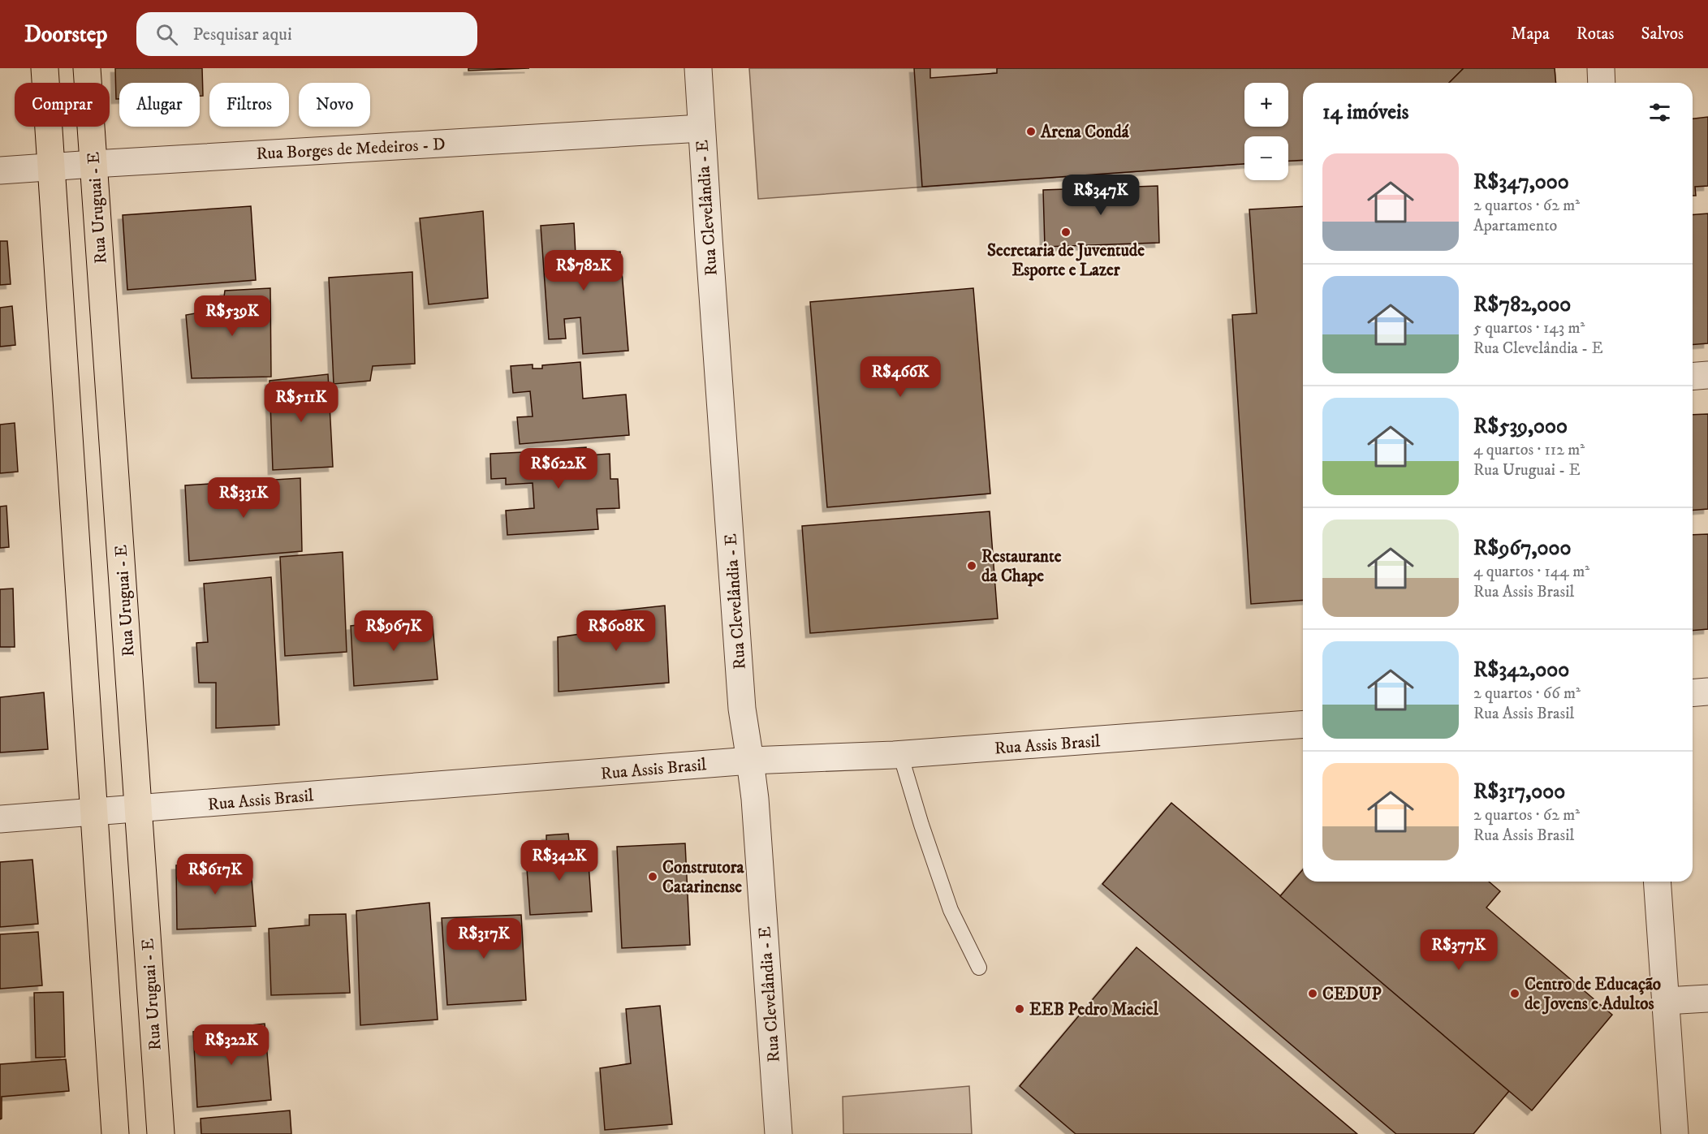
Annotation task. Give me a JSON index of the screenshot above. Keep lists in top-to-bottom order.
{
  "streets": {
    "main road": ["Rua Uruguai - E"],
    "street": ["Rua Borges de Medeiros - D", "Rua Clevelândia - E", "Rua Assis Brasil"]
  },
  "crossings": [
    ["Rua Borges de Medeiros - D", "Rua Uruguai - E"],
    ["Rua Borges de Medeiros - D", "Rua Clevelândia - E"],
    ["Rua Uruguai - E", "Rua Assis Brasil"],
    ["Rua Clevelândia - E", "Rua Assis Brasil"]
  ],
  "places": [
    "Arena Condá",
    "Secretaria de Juventude Esporte e Lazer",
    "Restaurante da Chape",
    "Construtora Catarinense",
    "CEDUP",
    "Centro de Educação de Jovens e Adultos",
    "EEB Pedro Maciel"
  ],
  "page": {
    "header": "Doorstep",
    "search": "Pesquisar aqui",
    "nav": ["Mapa", "Rotas", "Salvos"],
    "map_buttons": ["+", "−"],
    "chip": [
      "Comprar",
      "Alugar",
      "Filtros",
      "Novo"
    ],
    "heading": "14 imóveis",
    "list": [
      {
        "name": "R$347,000",
        "note": "2 quartos · 62 m² · Apartamento"
      },
      {
        "name": "R$782,000",
        "note": "5 quartos · 143 m² · Rua Clevelândia - E"
      },
      {
        "name": "R$539,000",
        "note": "4 quartos · 112 m² · Rua Uruguai - E"
      },
      {
        "name": "R$967,000",
        "note": "4 quartos · 144 m² · Rua Assis Brasil"
      },
      {
        "name": "R$342,000",
        "note": "2 quartos · 66 m² · Rua Assis Brasil"
      },
      {
        "name": "R$317,000",
        "note": "2 quartos · 62 m² · Rua Assis Brasil"
      }
    ],
    "price": [
      "R$347K",
      "R$782K",
      "R$539K",
      "R$466K",
      "R$511K",
      "R$622K",
      "R$331K",
      "R$967K",
      "R$608K",
      "R$342K",
      "R$617K",
      "R$317K",
      "R$377K",
      "R$322K"
    ]
  }
}
